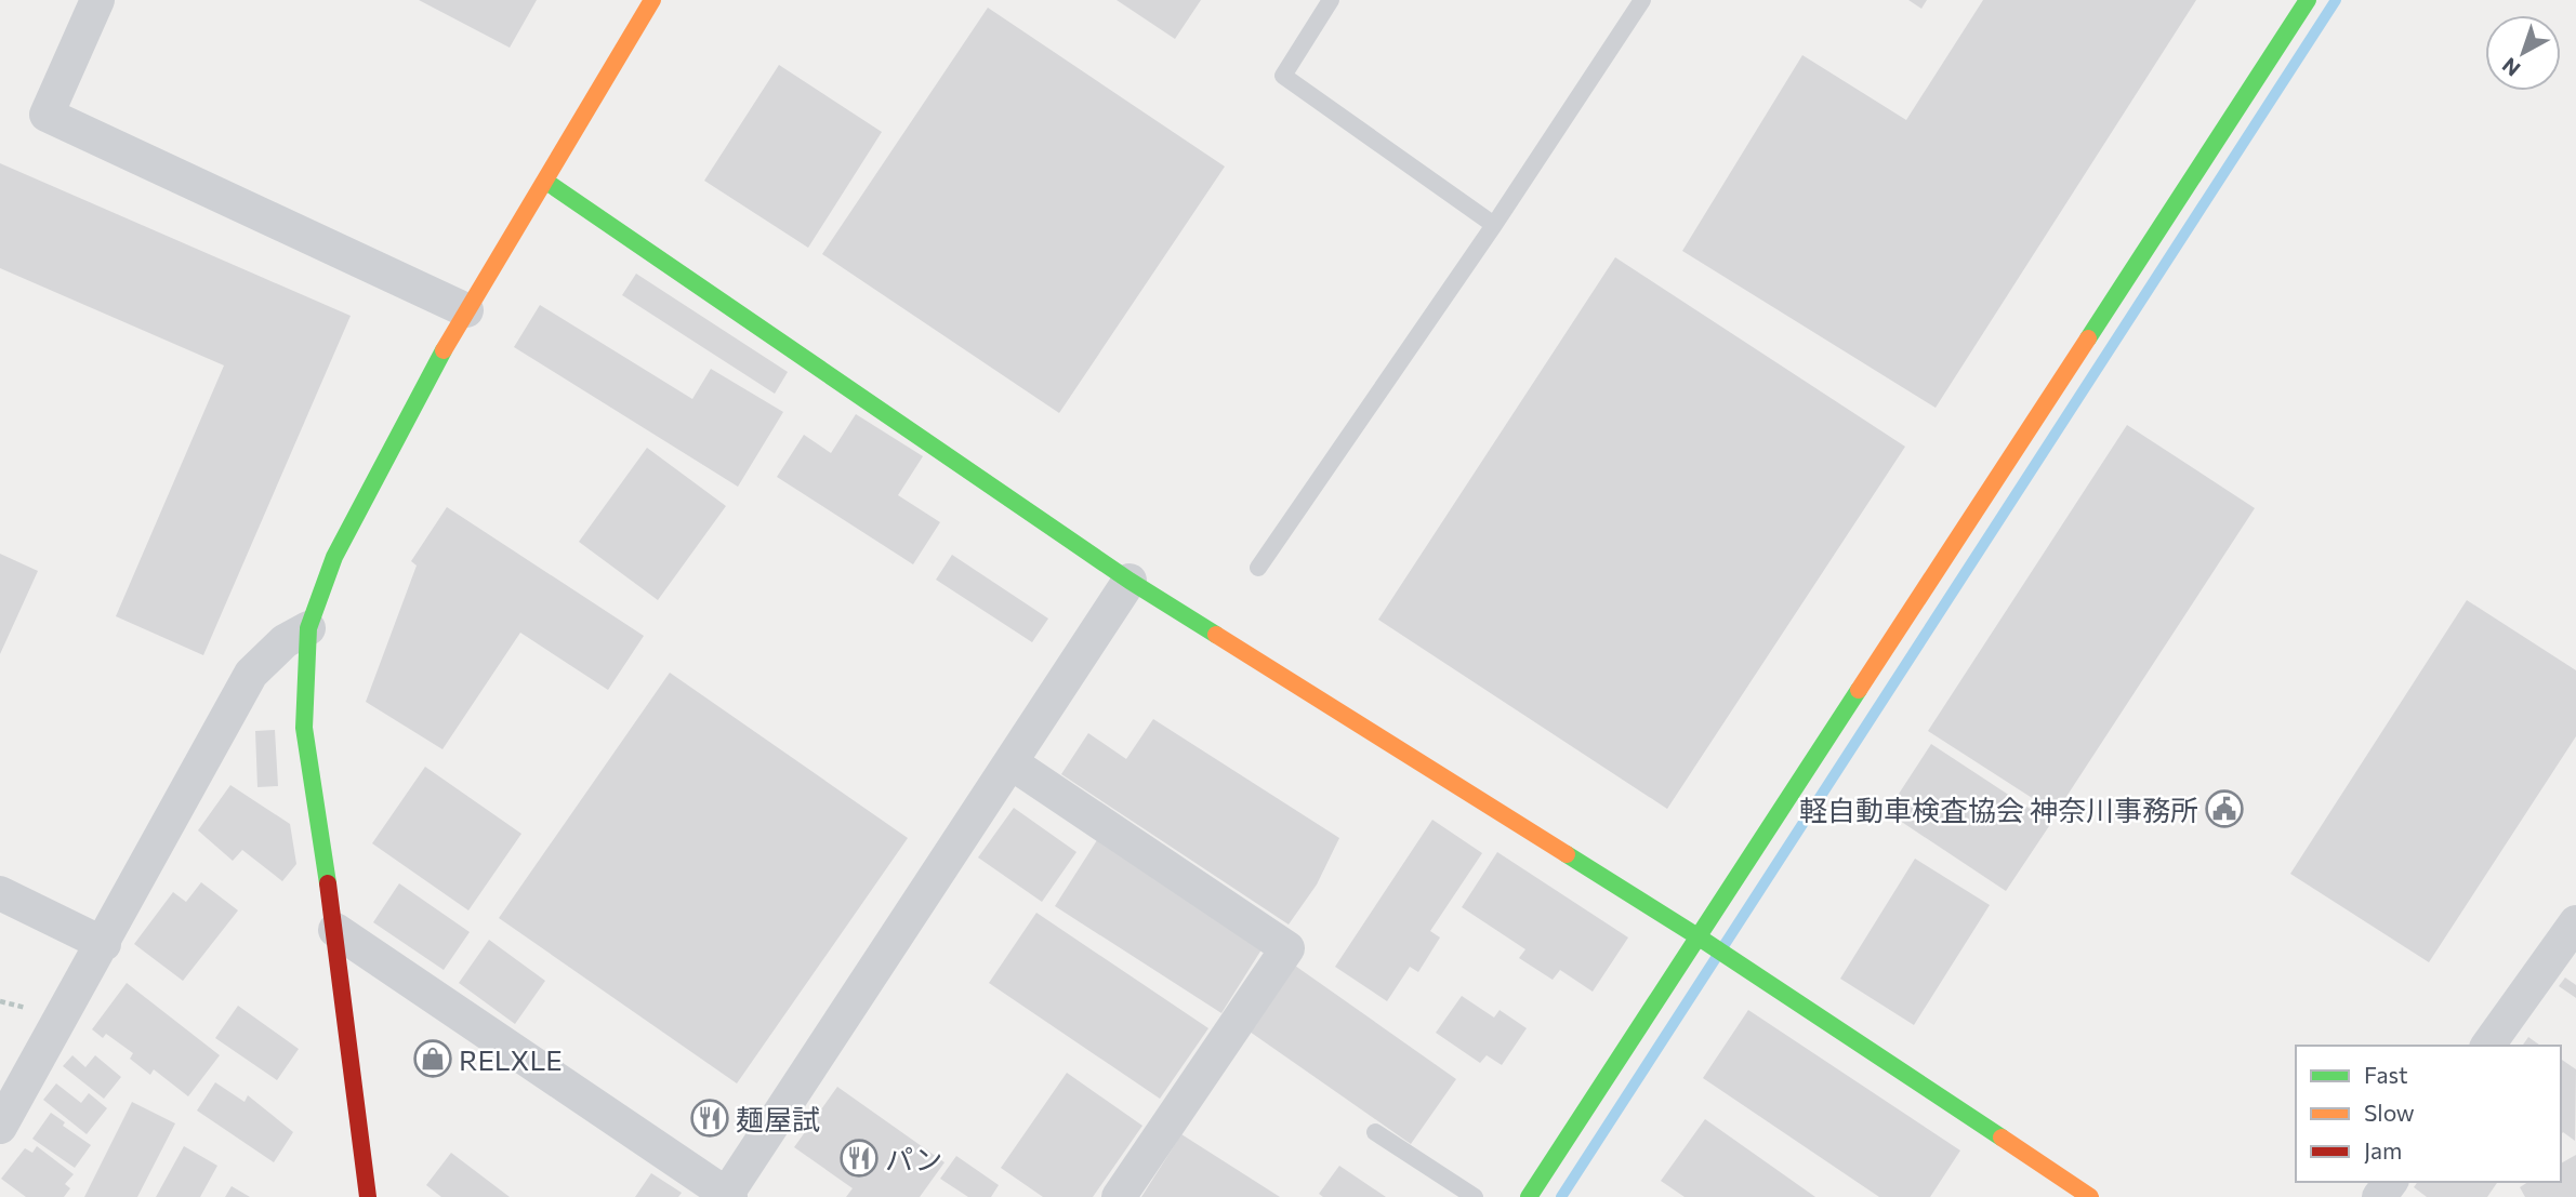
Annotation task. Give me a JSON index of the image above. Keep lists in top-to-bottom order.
{
  "places": {
    "public building": ["軽自動車検査協会 神奈川事務所"],
    "shop": ["RELXLE"],
    "restaurant": ["麺屋試", "パン"]
  },
  "legend": ["Fast", "Slow", "Jam"],
  "north": "bottom left"
}
